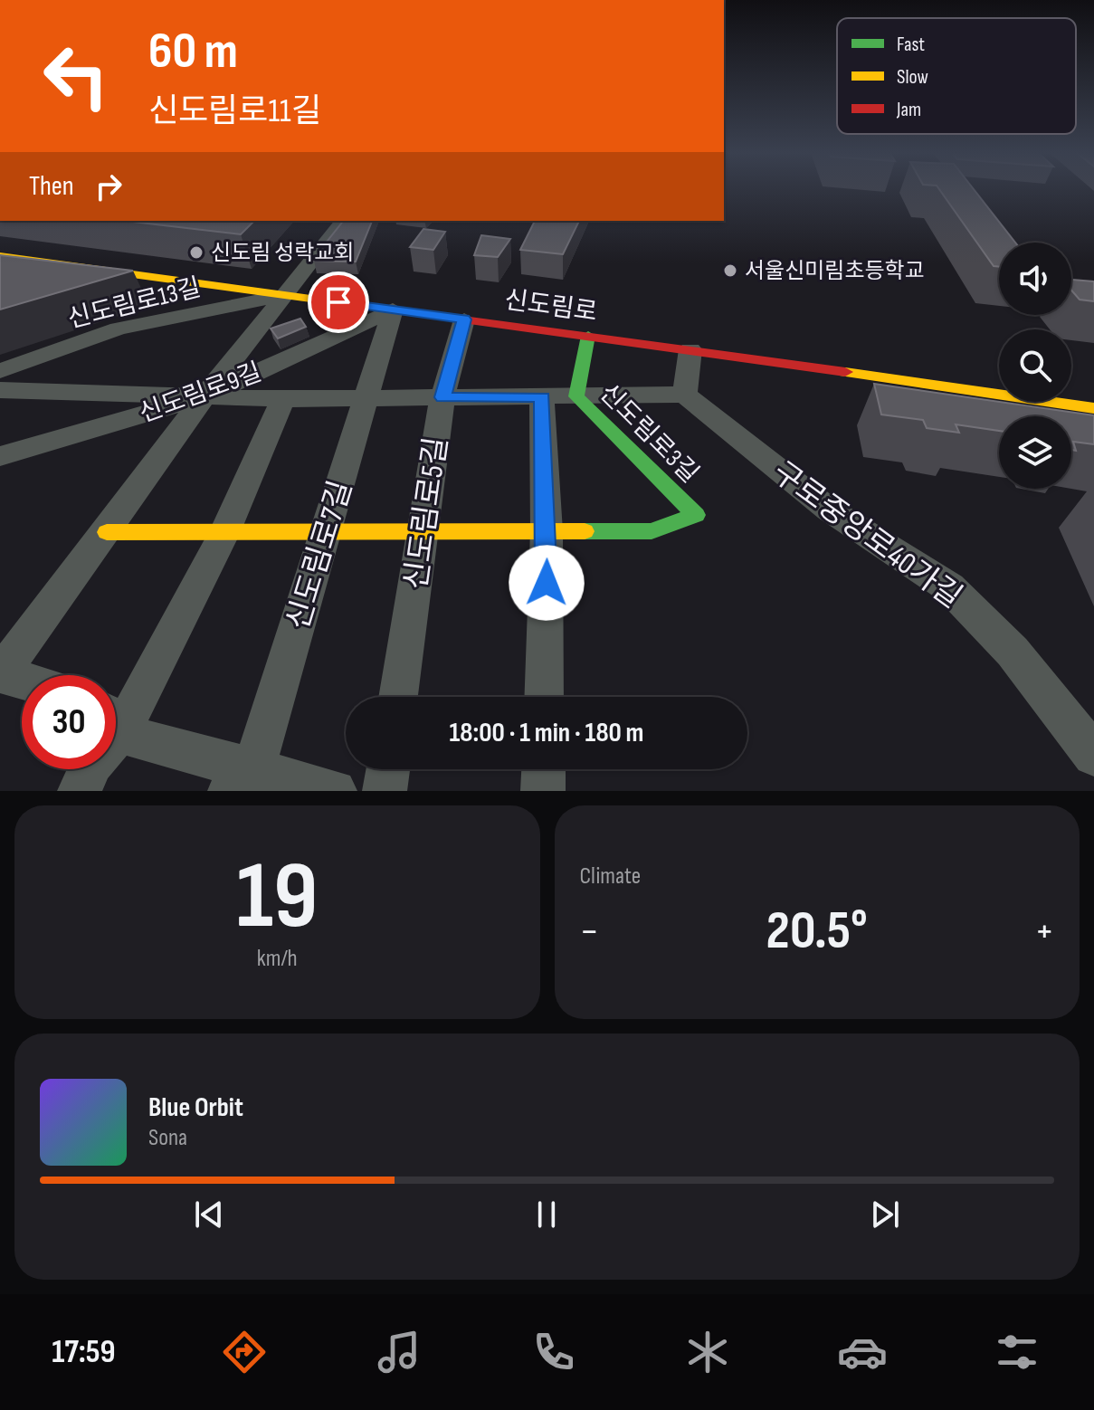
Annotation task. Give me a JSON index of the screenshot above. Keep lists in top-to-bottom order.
{
  "streets": {
    "street": [
      "신도림로13길",
      "신도림로",
      "신도림로9길",
      "신도림로3길",
      "신도림로5길",
      "구로중앙로40가길",
      "신도림로7길"
    ]
  },
  "crossings": [
    ["신도림로13길", "신도림로"],
    ["신도림로", "신도림로9길"],
    ["신도림로", "신도림로3길"],
    ["신도림로", "신도림로5길"],
    ["신도림로", "신도림로7길"],
    ["신도림로9길", "신도림로7길"]
  ],
  "places": ["신도림 성락교회", "서울신미림초등학교"],
  "legend": ["Fast", "Slow", "Jam"],
  "page": {
    "turn": ["60 m", "신도림로11길"],
    "then": "Then",
    "limit": "30",
    "trip": "18:00 · 1 min · 180 m",
    "tile": [
      ["19", "km/h"],
      "Climate"
    ],
    "heat": ["−", "20.5°", "+"],
    "song": ["Blue Orbit", "Sona"],
    "tabs": "17:59"
  }
}
